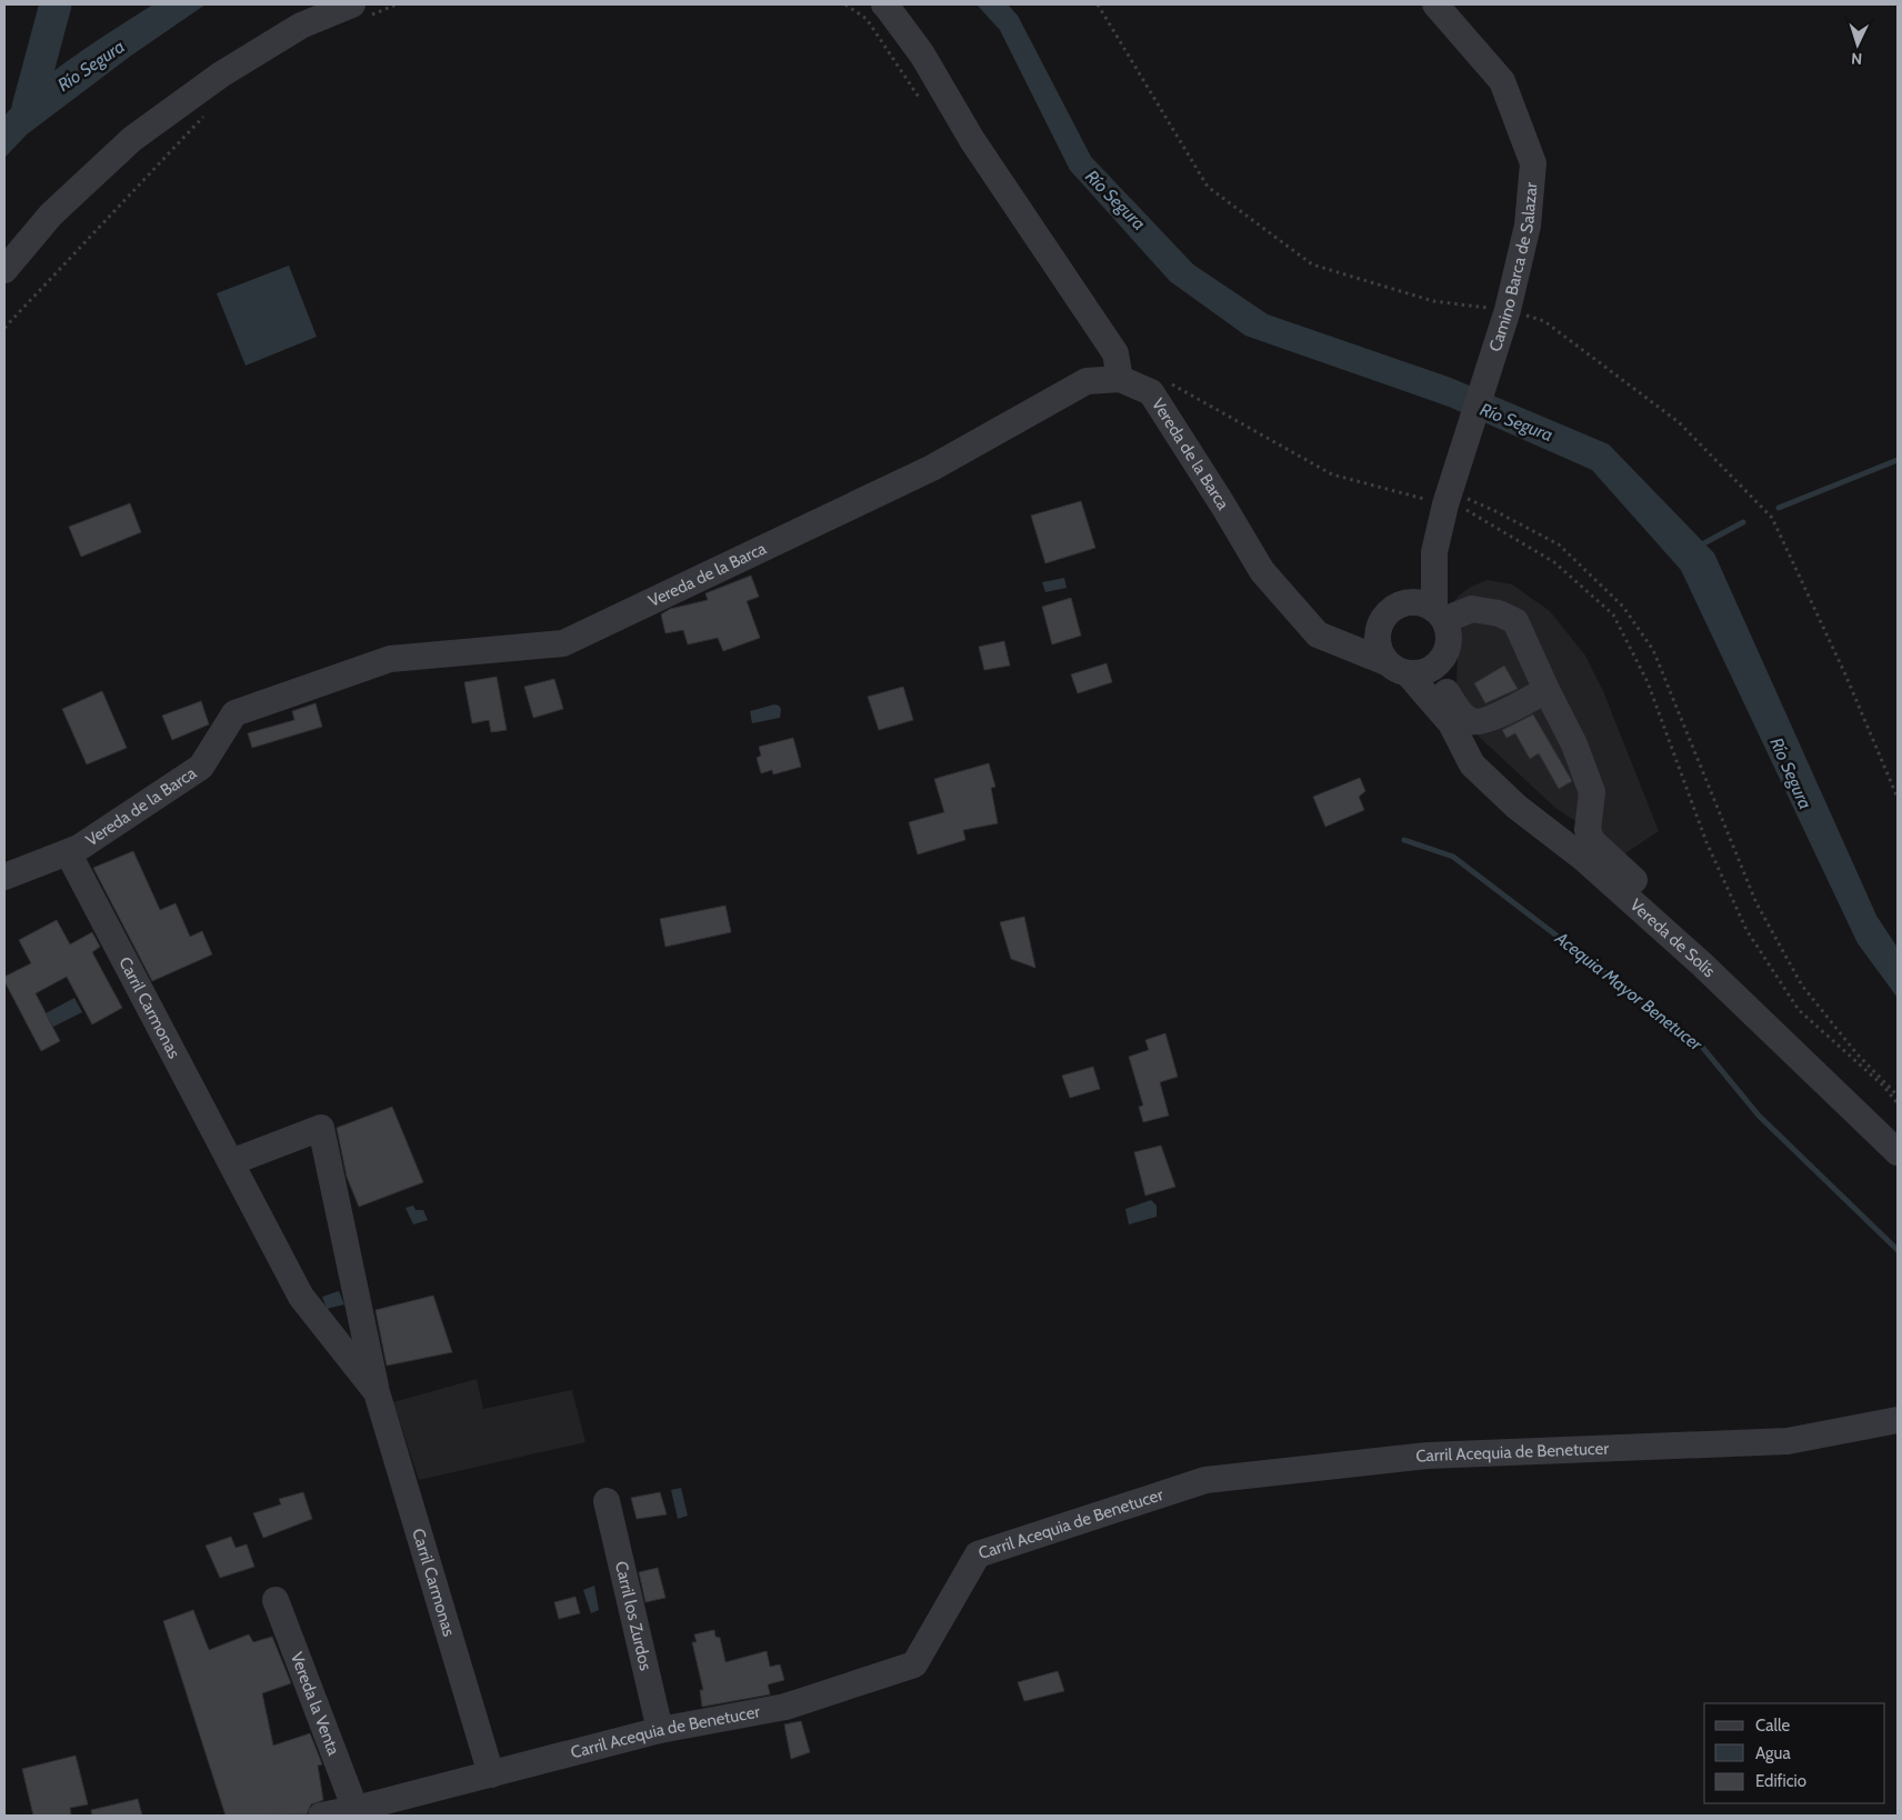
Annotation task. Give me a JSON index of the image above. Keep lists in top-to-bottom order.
{
  "streets": {
    "street": [
      "Camino Barca de Salazar",
      "Vereda de la Barca",
      "Vereda de Solís",
      "Carril Carmonas",
      "Carril Acequia de Benetucer",
      "Carril los Zurdos",
      "Vereda la Venta"
    ]
  },
  "crossings": [
    ["Camino Barca de Salazar", "Vereda de Solís"],
    ["Vereda de la Barca", "Carril Carmonas"],
    ["Carril Carmonas", "Carril Acequia de Benetucer"],
    ["Carril Acequia de Benetucer", "Carril los Zurdos"],
    ["Carril Acequia de Benetucer", "Vereda la Venta"]
  ],
  "water": ["Río Segura", "Acequia Mayor Benetucer"],
  "legend": ["Calle", "Agua", "Edificio"],
  "north": "bottom"
}
